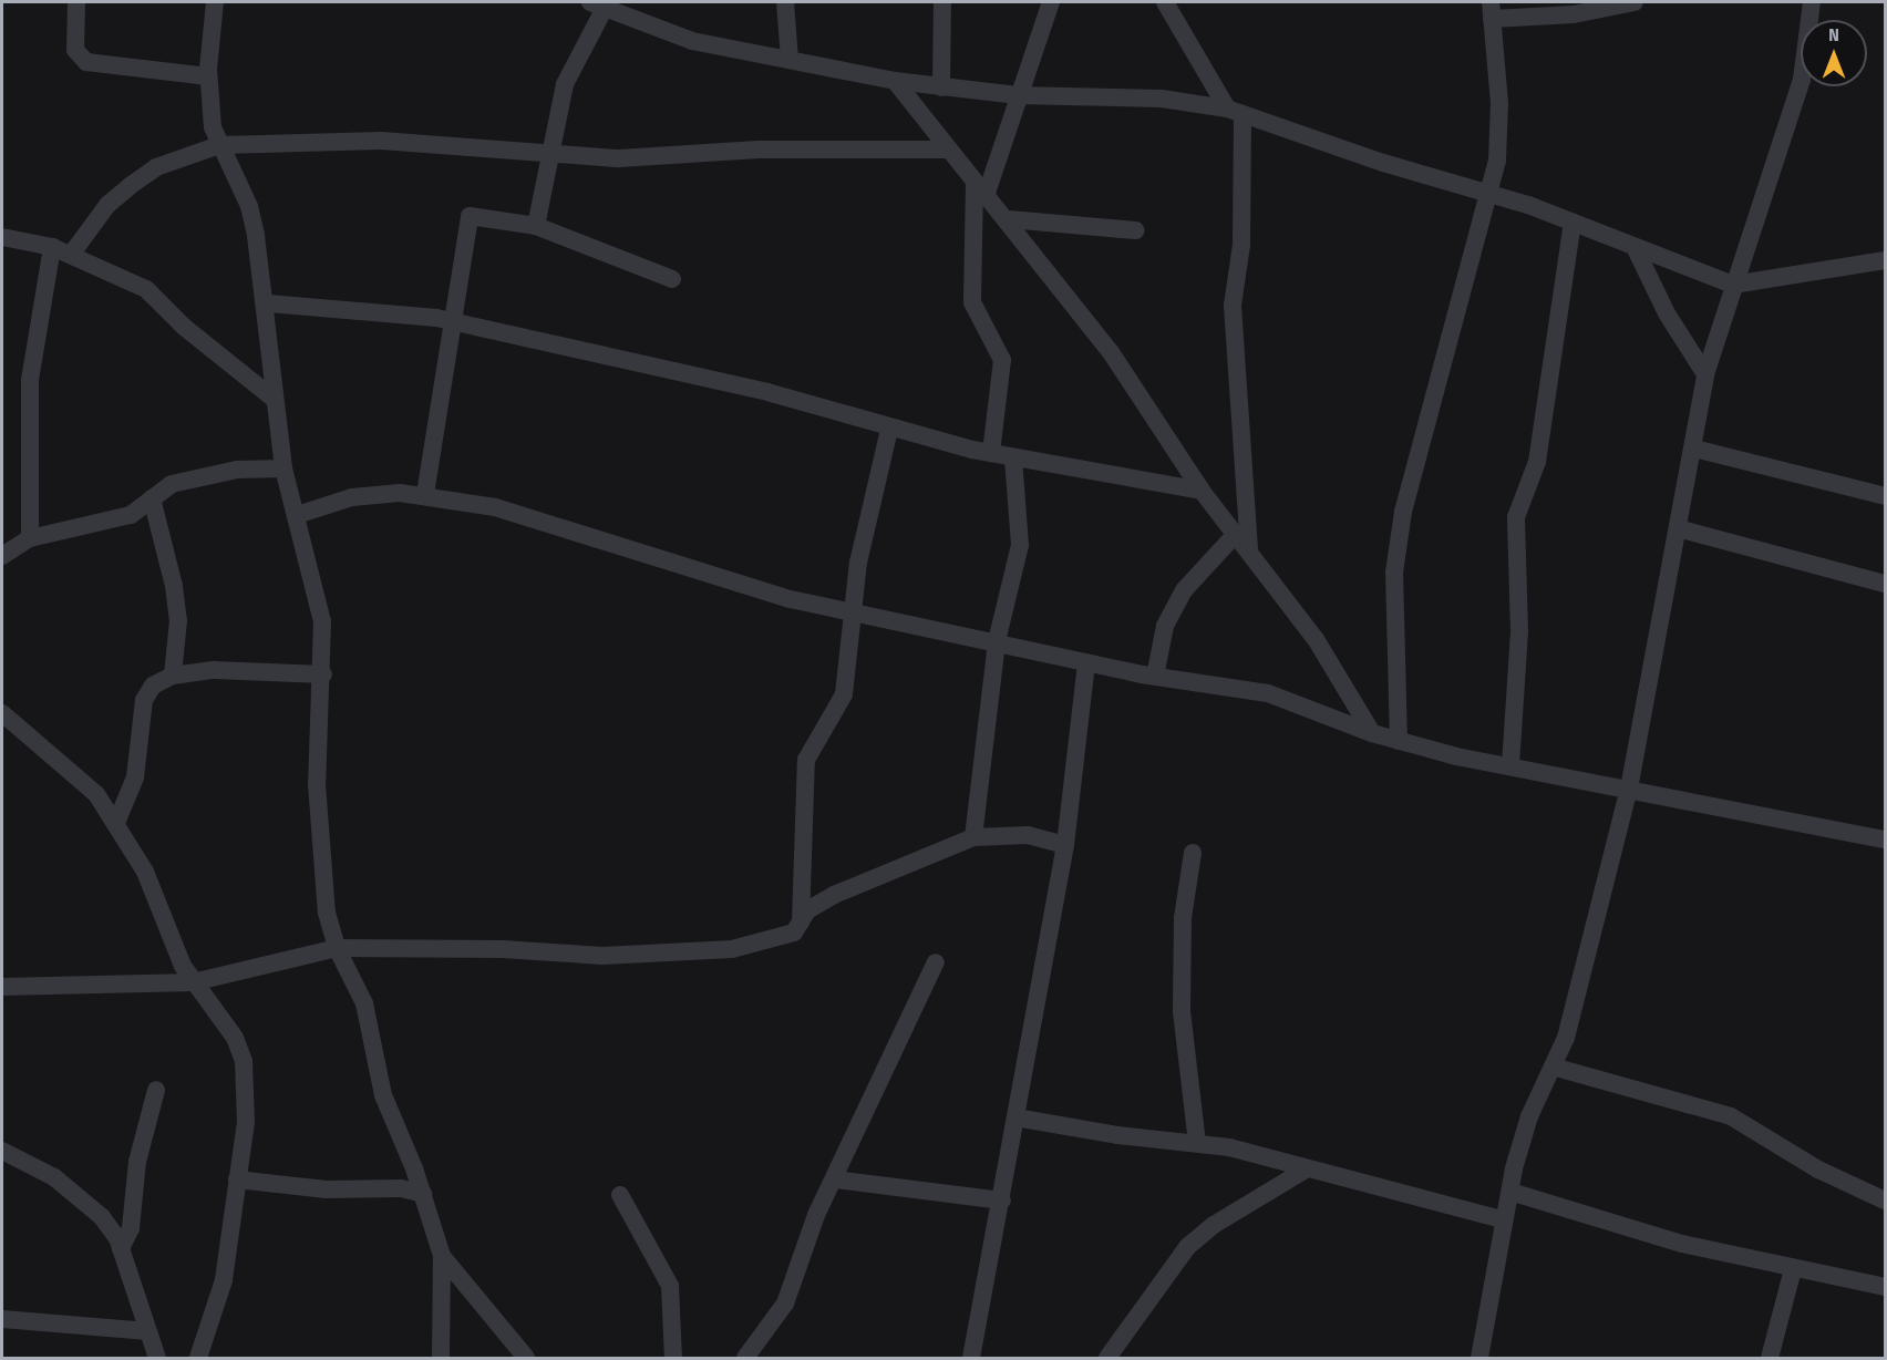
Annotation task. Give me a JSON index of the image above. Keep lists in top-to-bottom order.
{
  "north": "top"
}
